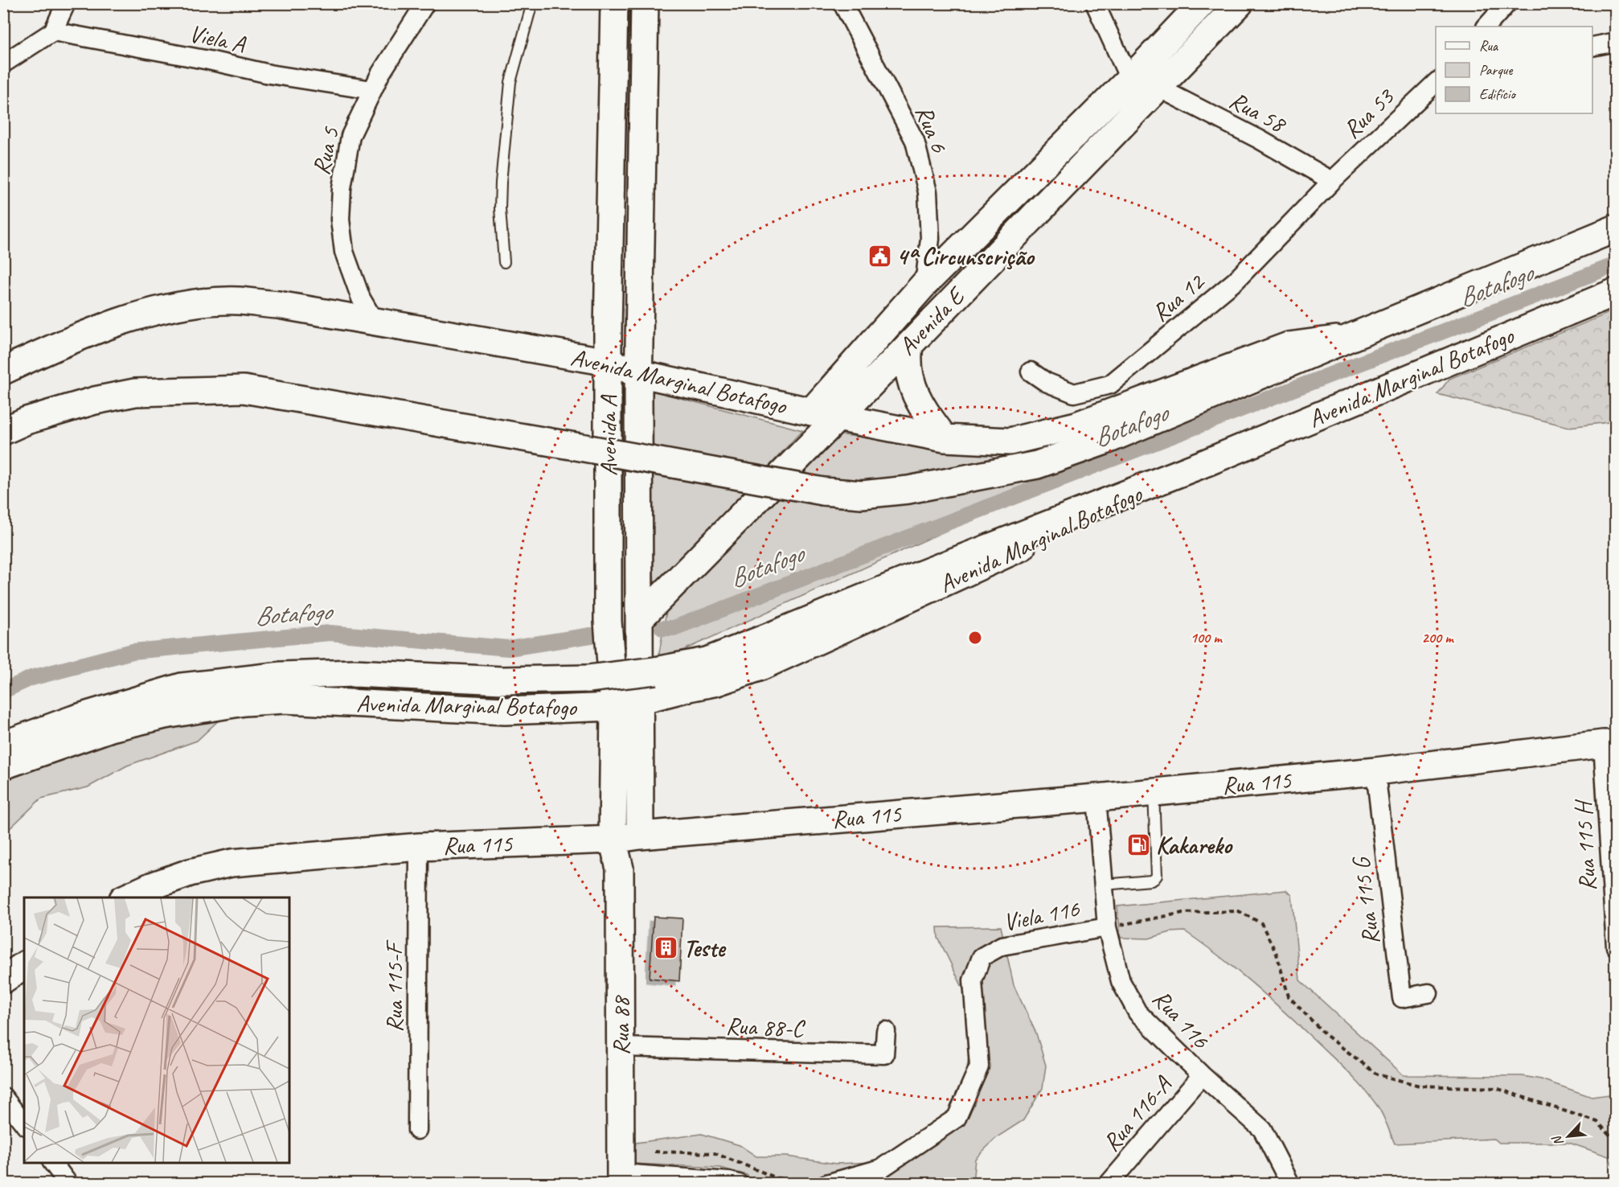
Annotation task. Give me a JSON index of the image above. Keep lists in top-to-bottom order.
{
  "streets": {
    "main road": [
      "Avenida E",
      "Avenida Marginal Botafogo",
      "Avenida A",
      "Rua 115",
      "Rua 88"
    ],
    "street": [
      "Viela A",
      "Rua 58",
      "Rua 53",
      "Rua 6",
      "Rua 5",
      "Rua 12",
      "Rua 115 H",
      "Rua 115 G",
      "Viela 116",
      "Rua 115-F",
      "Rua 116",
      "Rua 88-C",
      "Rua 116-A"
    ]
  },
  "crossings": [
    ["Viela A", "Rua 5"],
    ["Rua 58", "Rua 53"],
    ["Rua 58", "Rua 12"],
    ["Rua 58", "Avenida E"],
    ["Rua 53", "Rua 12"],
    ["Rua 6", "Avenida E"],
    ["Rua 5", "Avenida Marginal Botafogo"],
    ["Avenida E", "Avenida Marginal Botafogo"],
    ["Avenida E", "Avenida A"],
    ["Avenida Marginal Botafogo", "Avenida A"],
    ["Avenida A", "Rua 115"],
    ["Avenida A", "Rua 88"],
    ["Rua 115", "Rua 115 H"],
    ["Rua 115", "Rua 115 G"],
    ["Rua 115", "Rua 115-F"],
    ["Rua 115", "Rua 116"],
    ["Rua 115", "Rua 88"],
    ["Viela 116", "Rua 116"],
    ["Rua 116", "Rua 116-A"],
    ["Rua 88", "Rua 88-C"]
  ],
  "water": ["Botafogo"],
  "places": {
    "public building": ["4ª Circunscrição"],
    "fuel station": ["Kakareko"],
    "building": ["Teste"]
  },
  "legend": ["Rua", "Parque", "Edifício"],
  "north": "bottom left",
  "rings": ["100 m", "200 m"]
}
